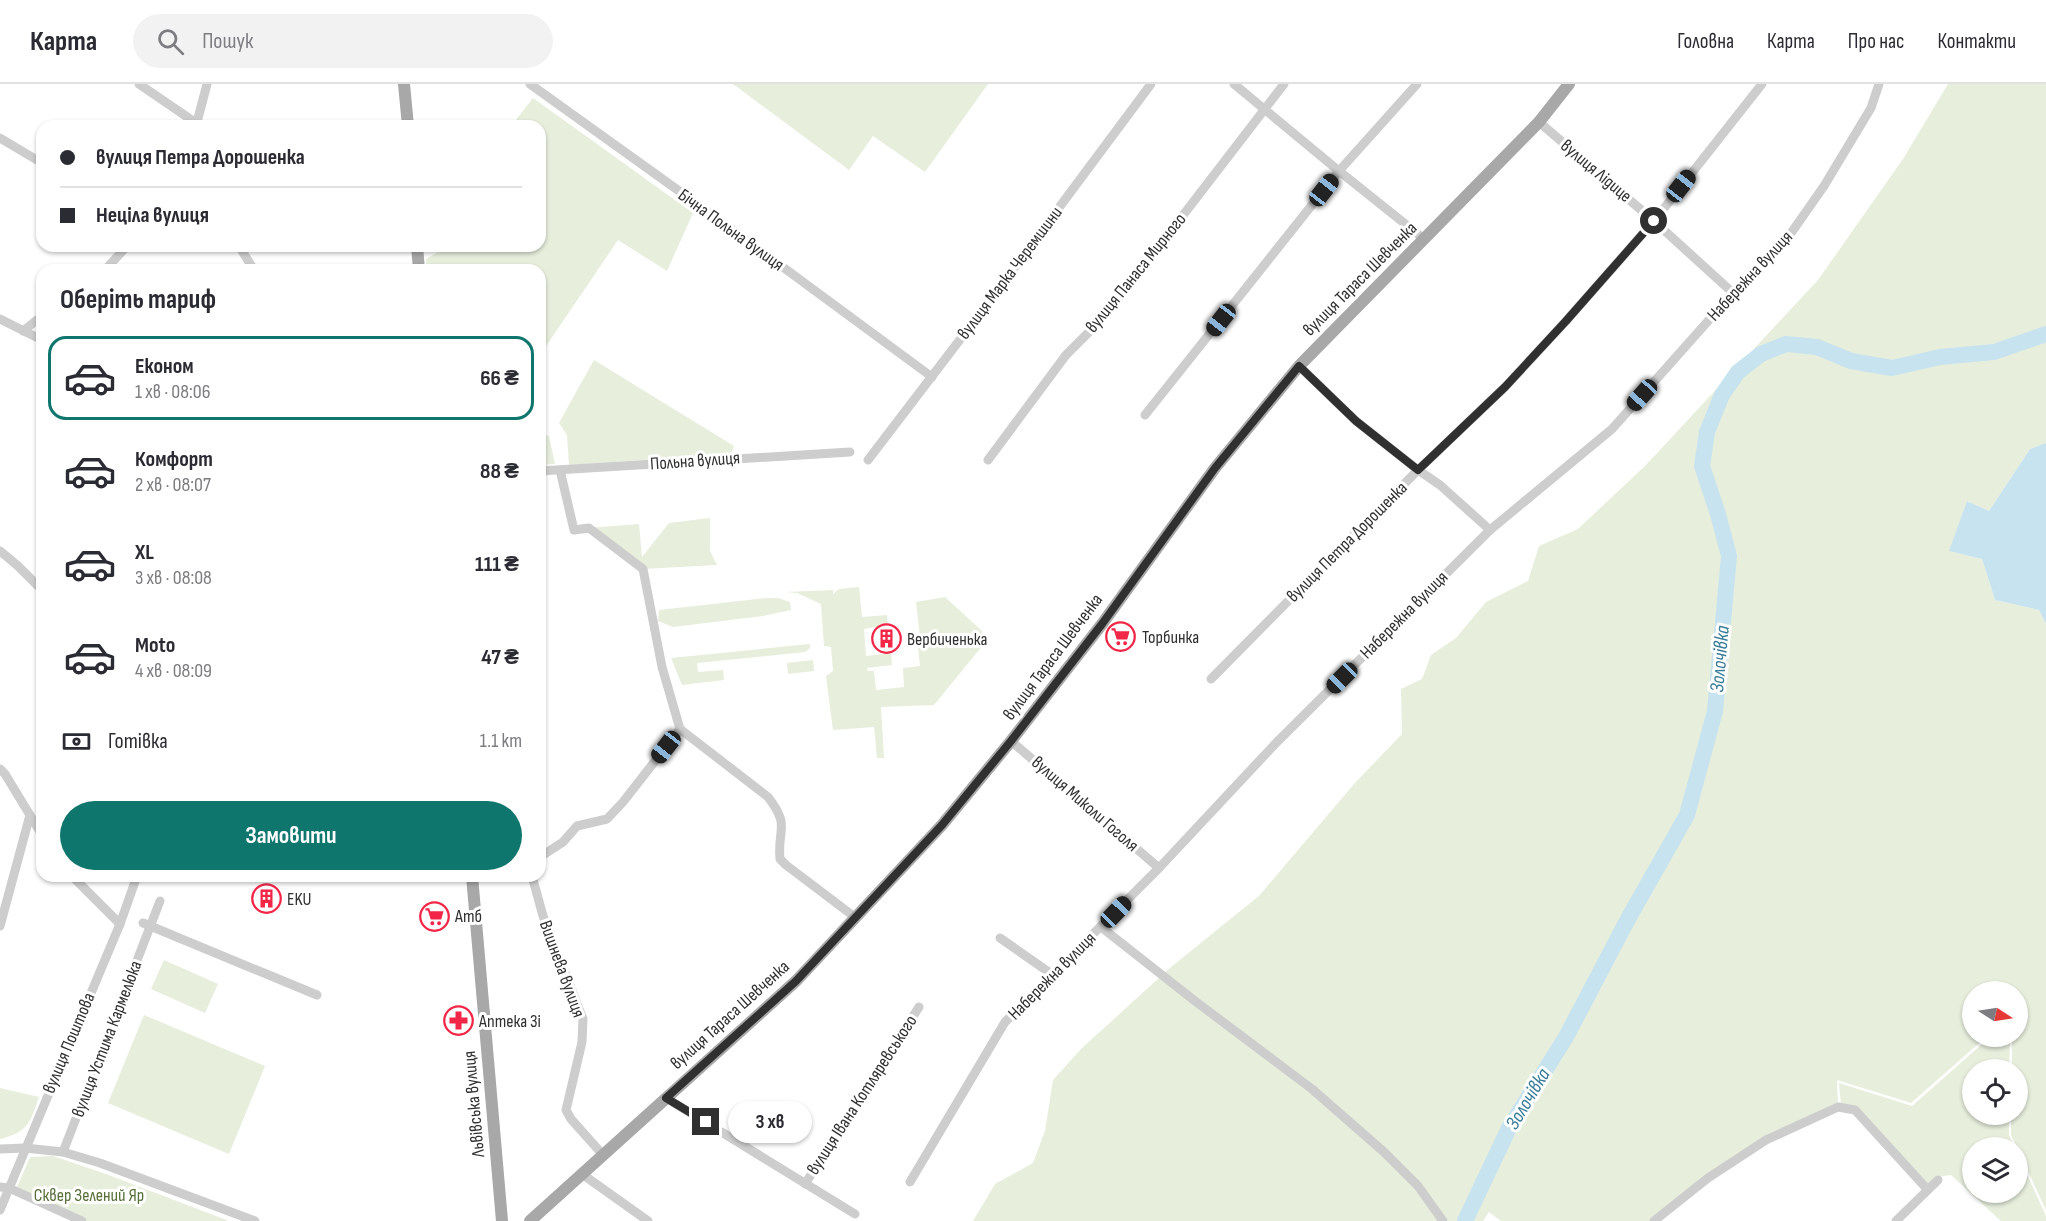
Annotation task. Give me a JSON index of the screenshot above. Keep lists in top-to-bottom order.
{
  "streets": {
    "main road": ["вулиця Тараса Шевченка", "Львівська вулиця"],
    "street": [
      "вулиця Лідице",
      "Бічна Польна вулиця",
      "вулиця Марка Черемшини",
      "вулиця Панаса Мирного",
      "Набережна вулиця",
      "Польна вулиця",
      "вулиця Петра Дорошенка",
      "вулиця Миколи Гоголя",
      "Вишнева вулиця",
      "вулиця Устима Кармелюка",
      "вулиця Поштова",
      "вулиця Івана Котляревського"
    ]
  },
  "crossings": [
    ["вулиця Лідице", "Набережна вулиця"],
    ["вулиця Лідице", "вулиця Тараса Шевченка"],
    ["вулиця Лідице", "вулиця Петра Дорошенка"],
    ["Бічна Польна вулиця", "вулиця Марка Черемшини"],
    ["Набережна вулиця", "вулиця Миколи Гоголя"],
    ["вулиця Тараса Шевченка", "вулиця Миколи Гоголя"],
    ["вулиця Тараса Шевченка", "Вишнева вулиця"]
  ],
  "water": ["Золочівка"],
  "parks": ["Сквер Зелений Яр"],
  "places": {
    "supermarket": ["Торбинка", "Атб"],
    "building": ["Вербиченька", "EKU"],
    "pharmacy": ["Аптека 3і"]
  },
  "north": "right",
  "page": {
    "header": "Карта",
    "search": "Пошук",
    "nav": [
      "Головна",
      "Карта",
      "Про нас",
      "Контакти"
    ],
    "banner": ["вулиця Петра Дорошенка", "Неціла вулиця"],
    "heading": "Оберіть тариф",
    "list": [
      {
        "name": "Економ",
        "note": "1 хв · 08:06",
        "value": "66 ₴"
      },
      {
        "name": "Комфорт",
        "note": "2 хв · 08:07",
        "value": "88 ₴"
      },
      {
        "name": "XL",
        "note": "3 хв · 08:08",
        "value": "111 ₴"
      },
      {
        "name": "Moto",
        "note": "4 хв · 08:09",
        "value": "47 ₴"
      }
    ],
    "pay": ["Готівка", "1.1 km"],
    "buttons": "Замовити",
    "bubble": "3 хв"
  }
}
